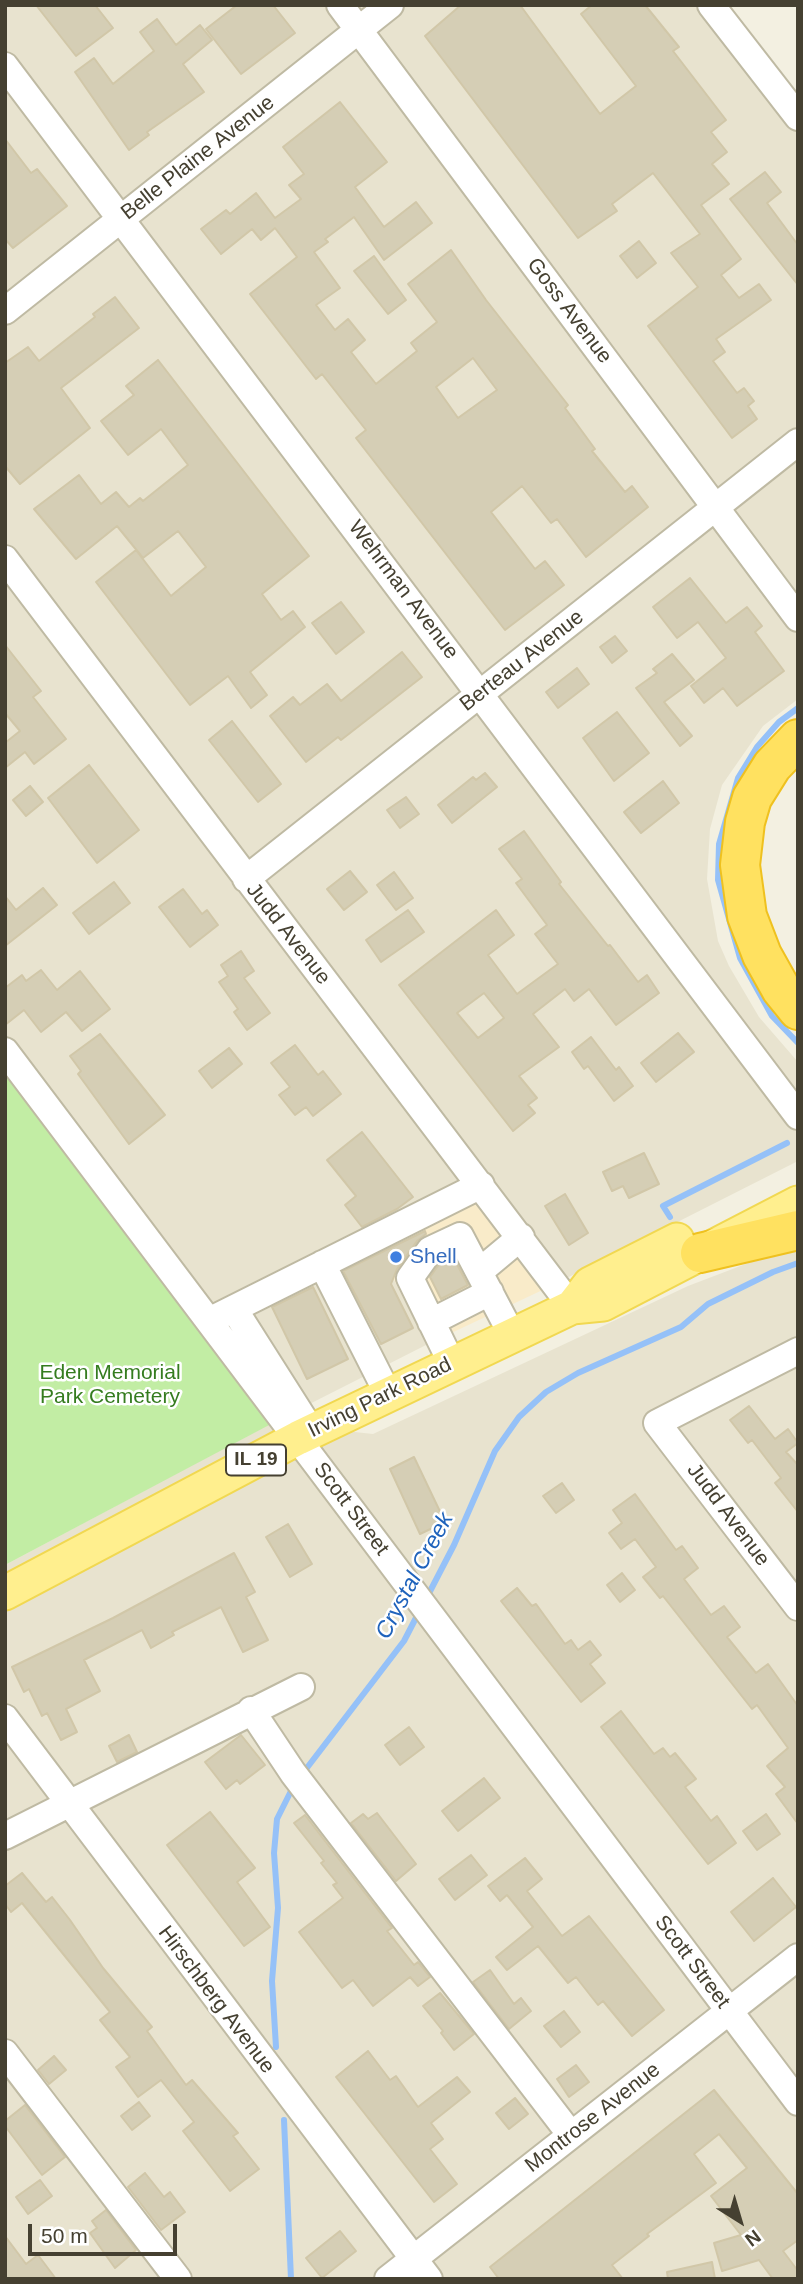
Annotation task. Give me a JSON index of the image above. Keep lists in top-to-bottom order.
{
  "streets": {
    "main road": ["Irving Park Road", "IL 19"],
    "street": [
      "Belle Plaine Avenue",
      "Goss Avenue",
      "Wehrman Avenue",
      "Berteau Avenue",
      "Judd Avenue",
      "Scott Street",
      "Hirschberg Avenue",
      "Montrose Avenue"
    ]
  },
  "crossings": [
    ["Belle Plaine Avenue", "Goss Avenue"],
    ["Belle Plaine Avenue", "Wehrman Avenue"],
    ["Goss Avenue", "Berteau Avenue"],
    ["Wehrman Avenue", "Berteau Avenue"],
    ["Berteau Avenue", "Judd Avenue"],
    ["Judd Avenue", "Irving Park Road"],
    ["Irving Park Road", "Scott Street"],
    ["Scott Street", "Montrose Avenue"],
    ["Hirschberg Avenue", "Montrose Avenue"]
  ],
  "water": ["Crystal Creek"],
  "parks": ["Eden Memorial Park Cemetery"],
  "places": ["Shell"],
  "scale_bar": "50 m",
  "north": "bottom right"
}
